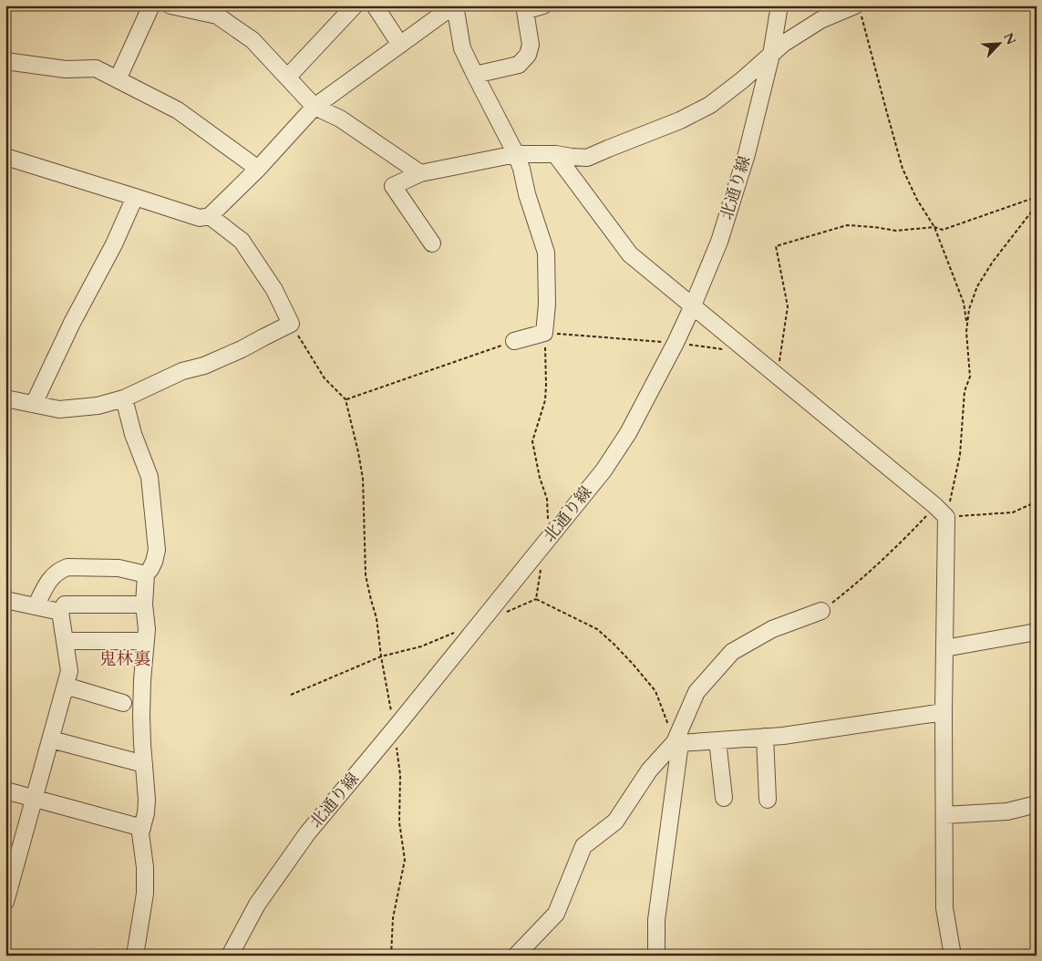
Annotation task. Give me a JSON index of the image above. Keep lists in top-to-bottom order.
{
  "streets": {
    "street": ["北通り線"]
  },
  "districts": ["鬼林裏"],
  "north": "top right"
}
